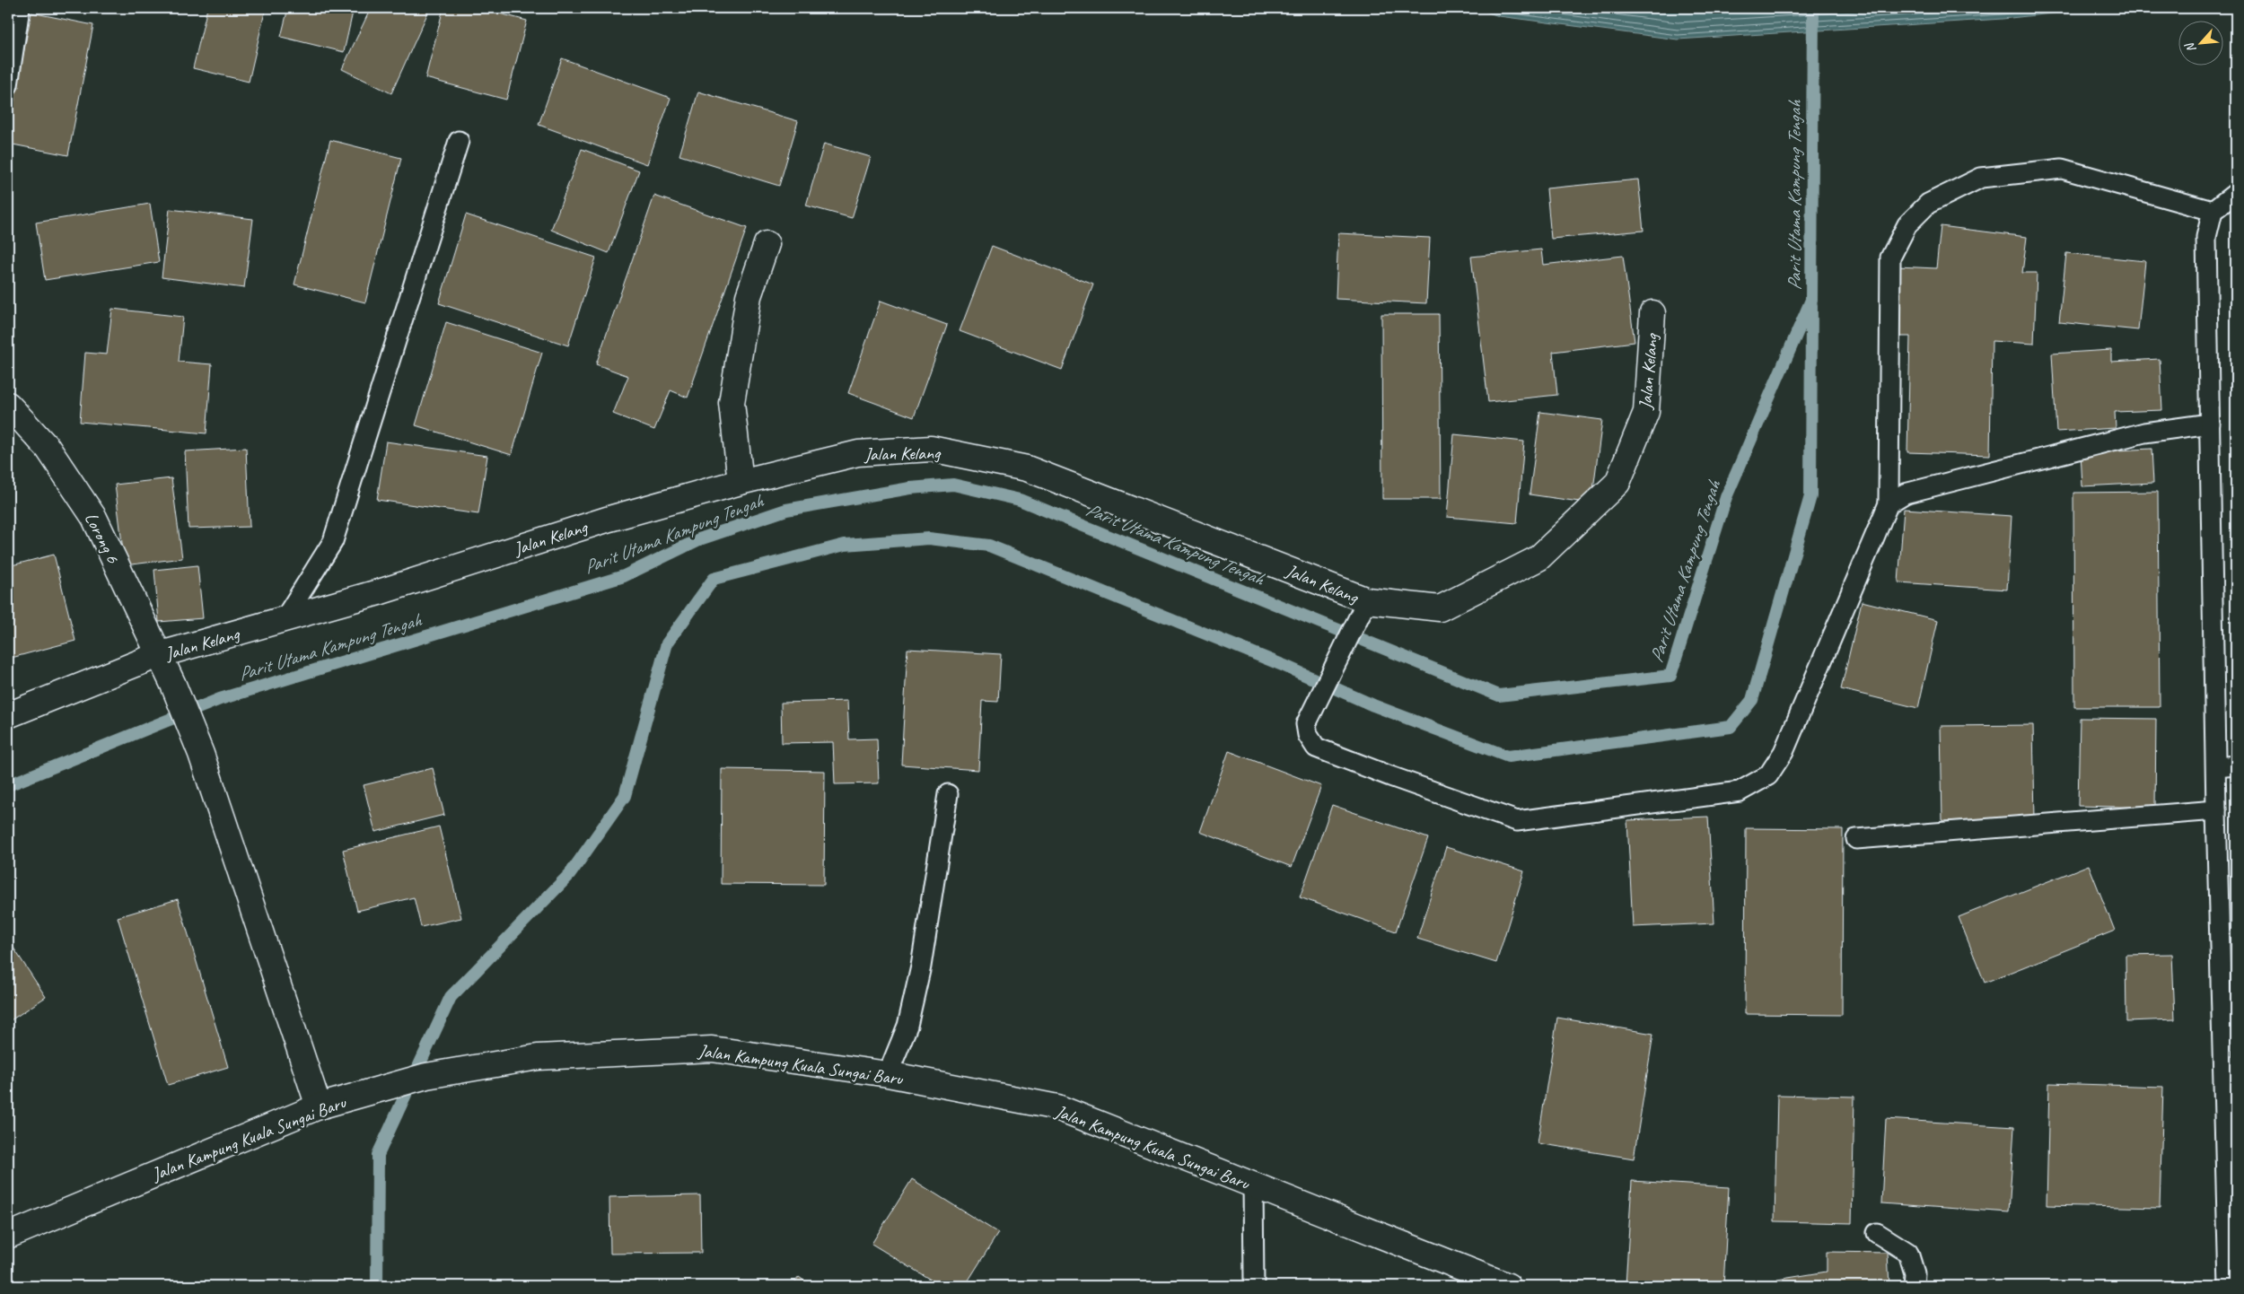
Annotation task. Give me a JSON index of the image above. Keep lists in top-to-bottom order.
{
  "streets": {
    "street": ["Jalan Kelang", "Lorong 6", "Jalan Kampung Kuala Sungai Baru"]
  },
  "crossings": [
    ["Jalan Kelang", "Lorong 6"],
    ["Lorong 6", "Jalan Kampung Kuala Sungai Baru"]
  ],
  "water": ["Parit Utama Kampung Tengah"],
  "north": "bottom left"
}
